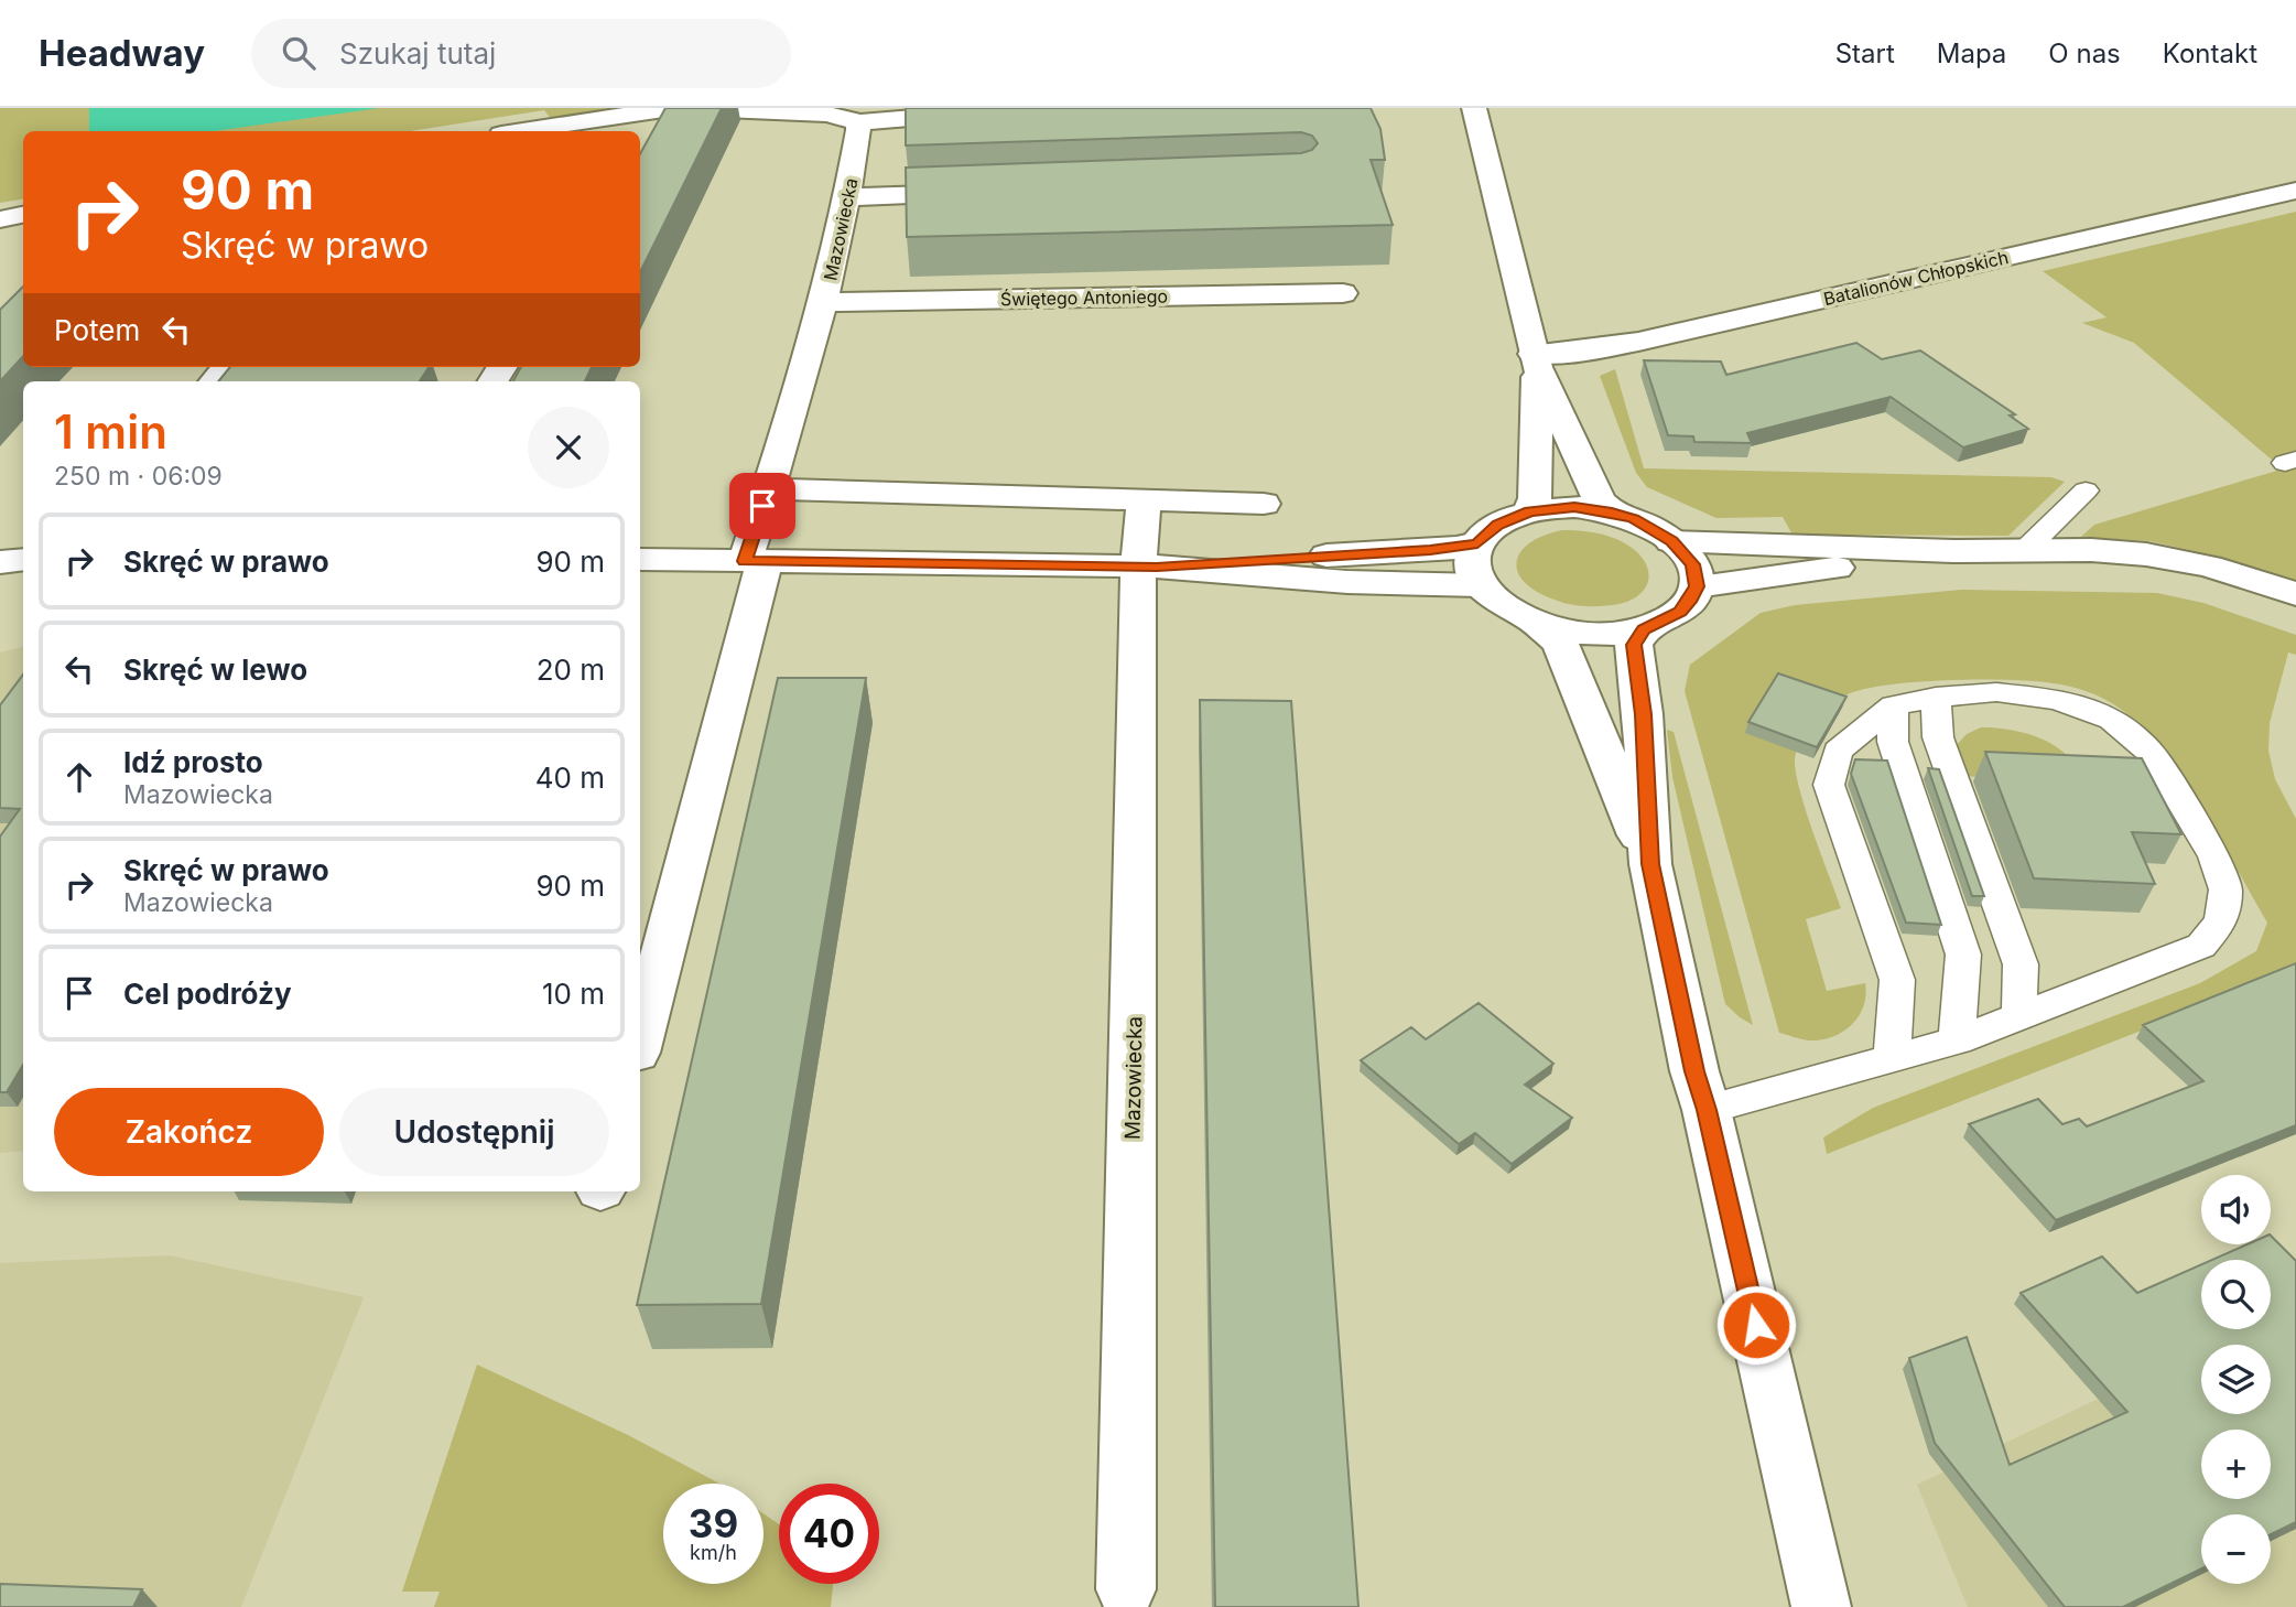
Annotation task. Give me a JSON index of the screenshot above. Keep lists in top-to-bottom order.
{
  "streets": {
    "street": ["Mazowiecka", "Batalionów Chłopskich", "Świętego Antoniego"]
  },
  "crossings": [
    ["Mazowiecka", "Świętego Antoniego"]
  ],
  "page": {
    "header": "Headway",
    "search": "Szukaj tutaj",
    "nav": [
      "Start",
      "Mapa",
      "O nas",
      "Kontakt"
    ],
    "turn": ["90 m", "Skręć w prawo"],
    "then": "Potem",
    "heading": ["1 min", "250 m · 06:09"],
    "list": [
      {
        "name": "Skręć w prawo",
        "value": "90 m"
      },
      {
        "name": "Skręć w lewo",
        "value": "20 m"
      },
      {
        "name": "Idź prosto",
        "note": "Mazowiecka",
        "value": "40 m"
      },
      {
        "name": "Skręć w prawo",
        "note": "Mazowiecka",
        "value": "90 m"
      },
      {
        "name": "Cel podróży",
        "value": "10 m"
      }
    ],
    "buttons": ["Zakończ", "Udostępnij"],
    "map_buttons": ["+", "−"],
    "speed": "39 km/h",
    "limit": "40"
  }
}
